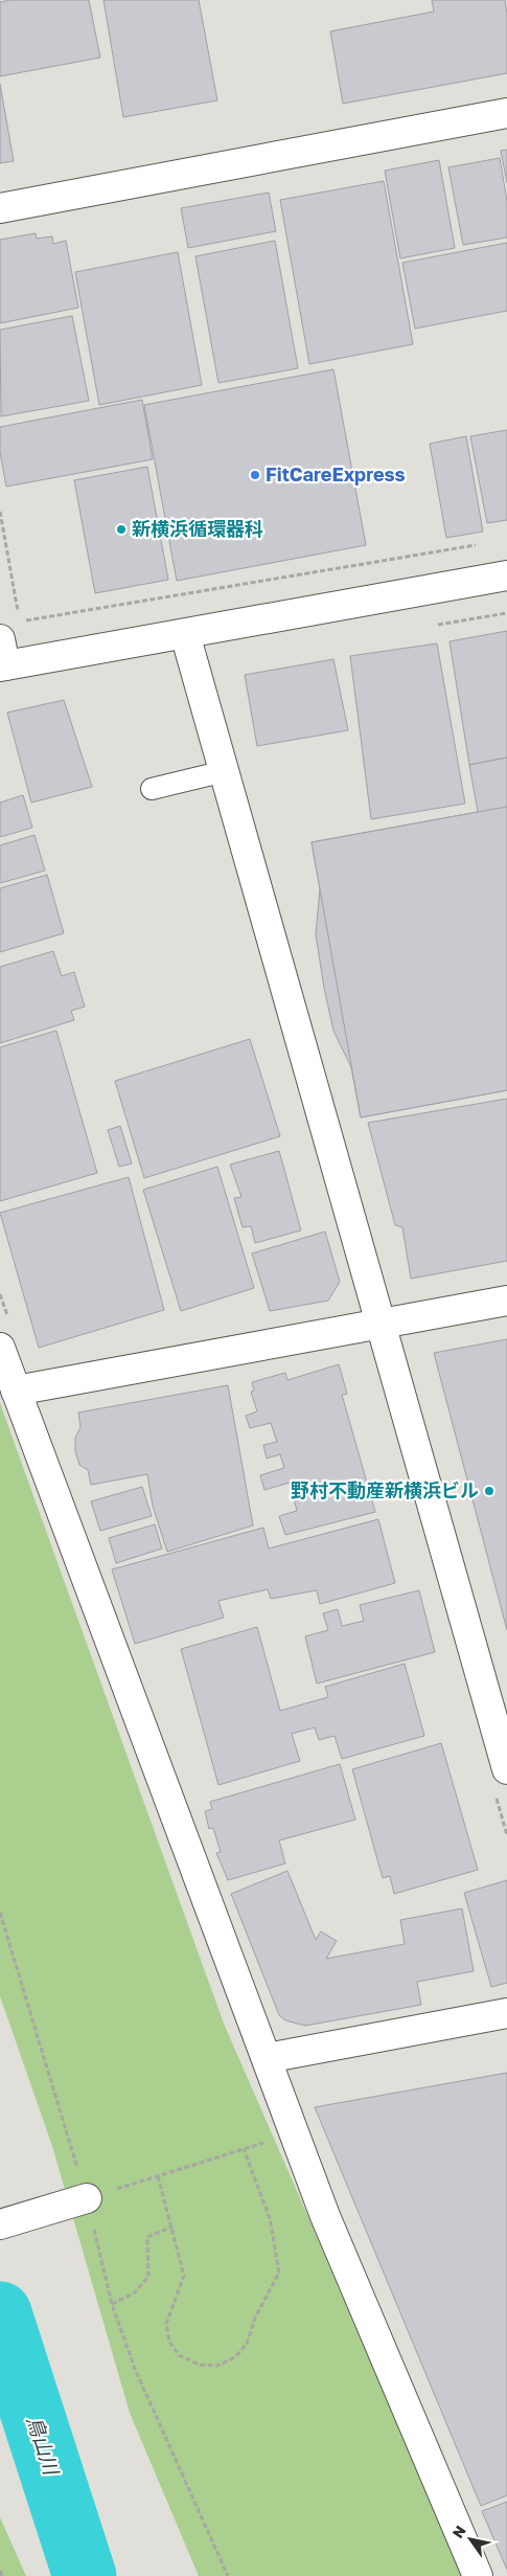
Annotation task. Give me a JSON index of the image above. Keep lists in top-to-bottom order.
{
  "water": ["鳥山川"],
  "places": ["FitCareExpress", "新横浜循環器科", "野村不動産新横浜ビル"],
  "north": "top left"
}
